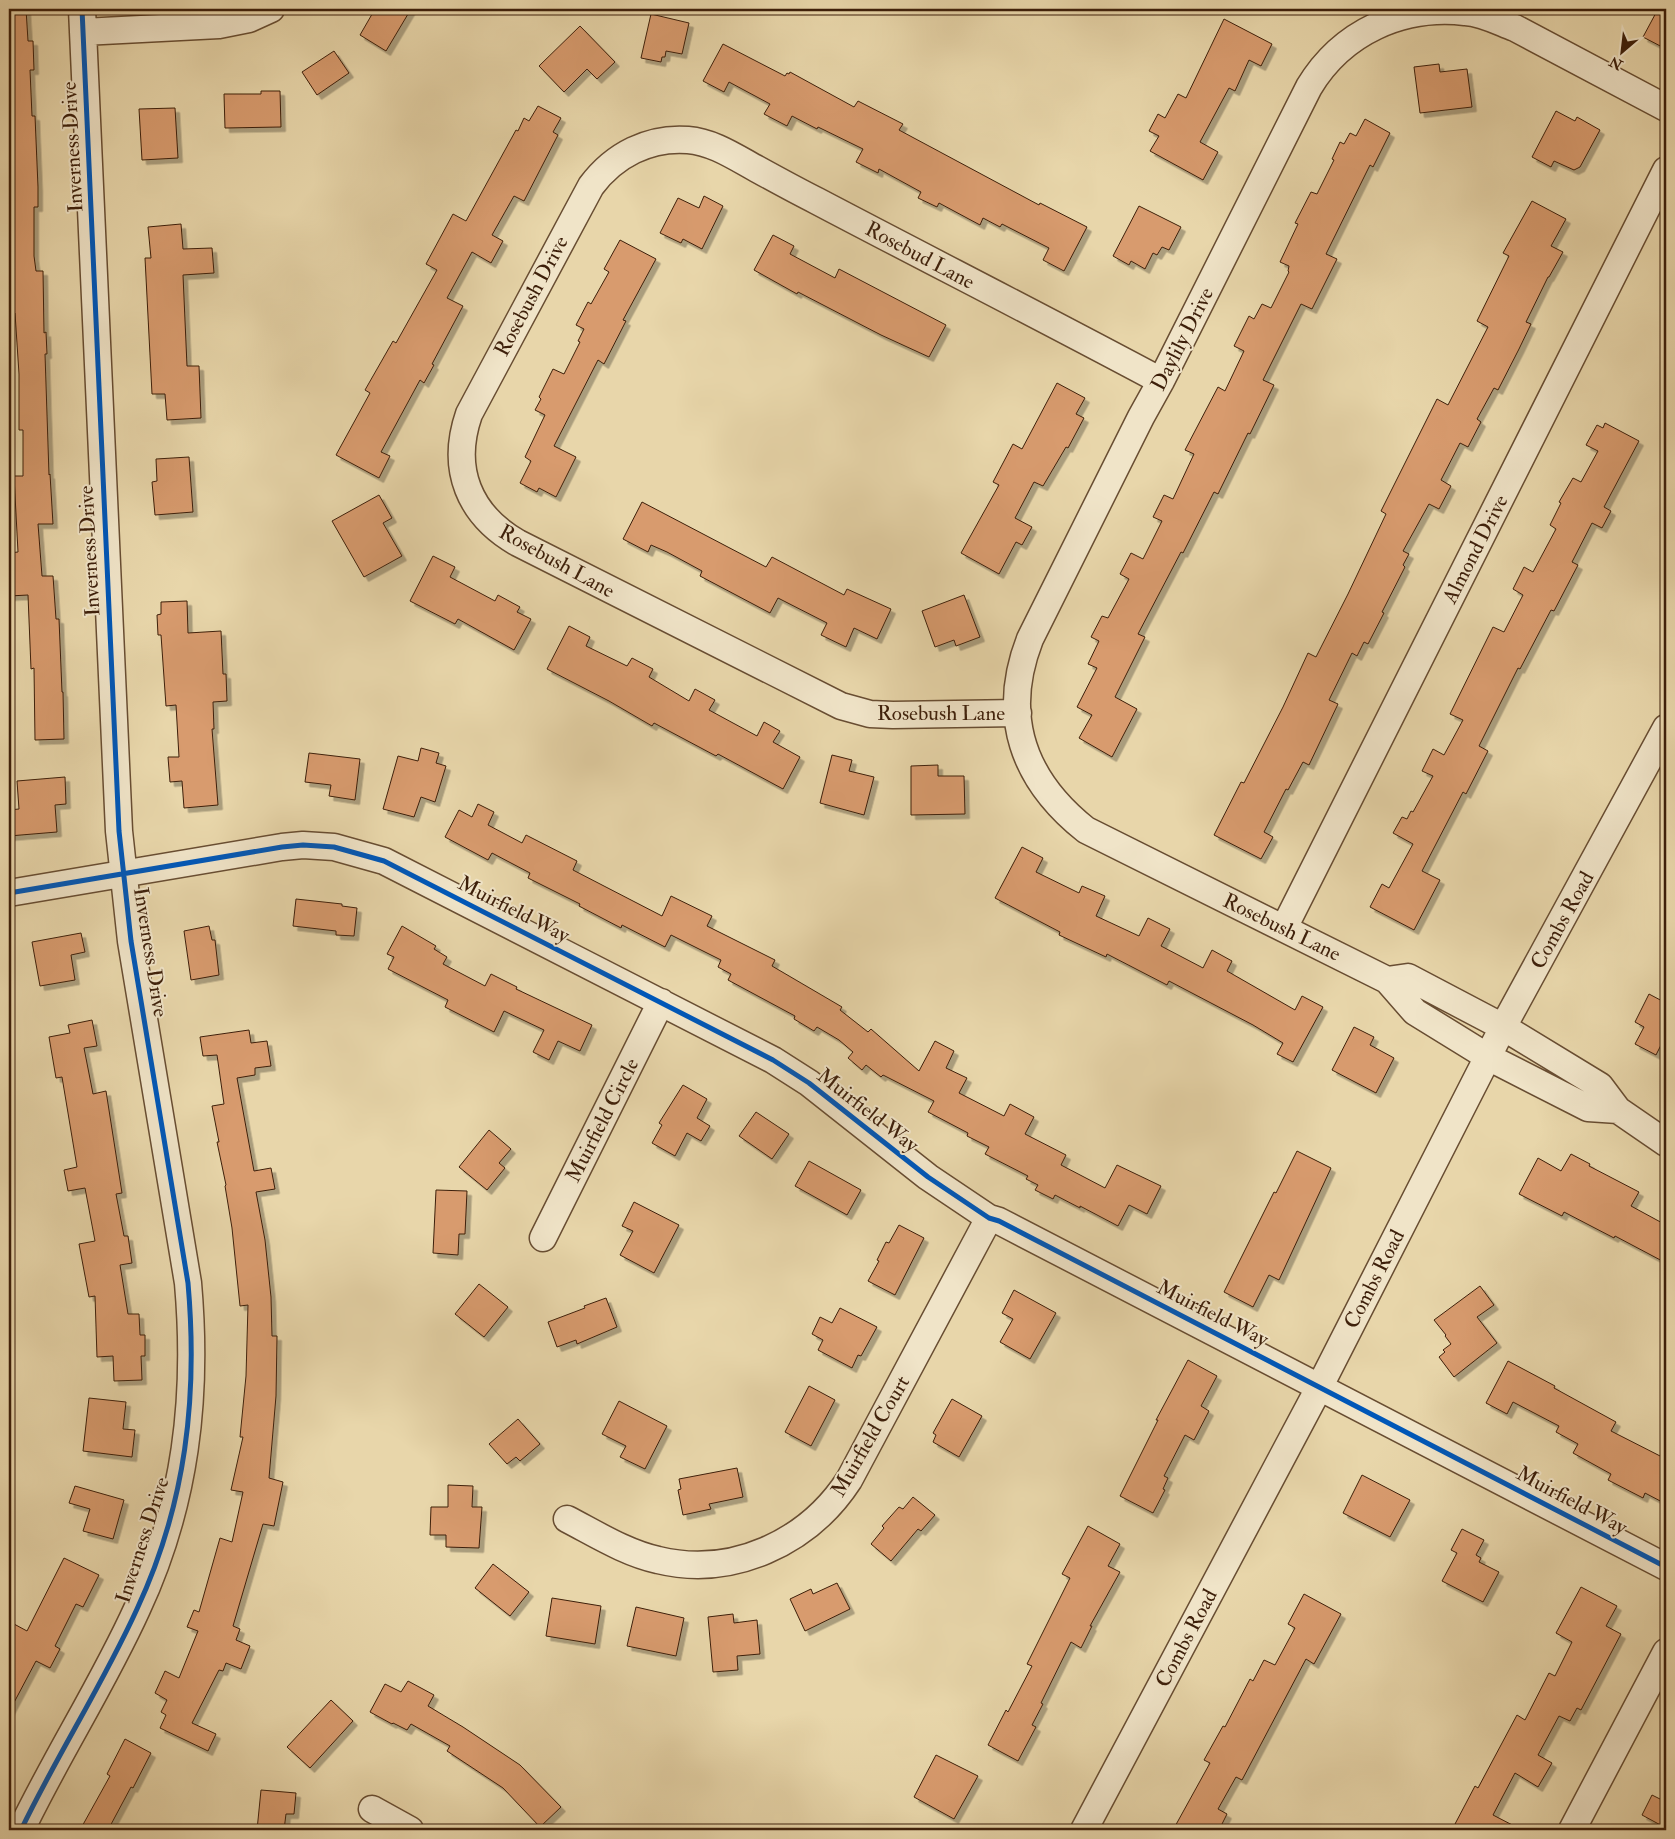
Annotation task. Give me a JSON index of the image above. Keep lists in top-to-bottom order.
{
  "streets": {
    "street": [
      "Inverness Drive",
      "Rosebud Lane",
      "Rosebush Drive",
      "Daylily Drive",
      "Almond Drive",
      "Rosebush Lane",
      "Muirfield Way",
      "Combs Road",
      "Muirfield Circle",
      "Muirfield Court"
    ]
  },
  "crossings": [
    ["Inverness Drive", "Muirfield Way"],
    ["Rosebud Lane", "Rosebush Drive"],
    ["Rosebud Lane", "Daylily Drive"],
    ["Rosebush Drive", "Rosebush Lane"],
    ["Daylily Drive", "Rosebush Lane"],
    ["Almond Drive", "Rosebush Lane"],
    ["Rosebush Lane", "Combs Road"],
    ["Muirfield Way", "Combs Road"],
    ["Muirfield Way", "Muirfield Circle"],
    ["Muirfield Way", "Muirfield Court"]
  ],
  "north": "bottom left"
}
